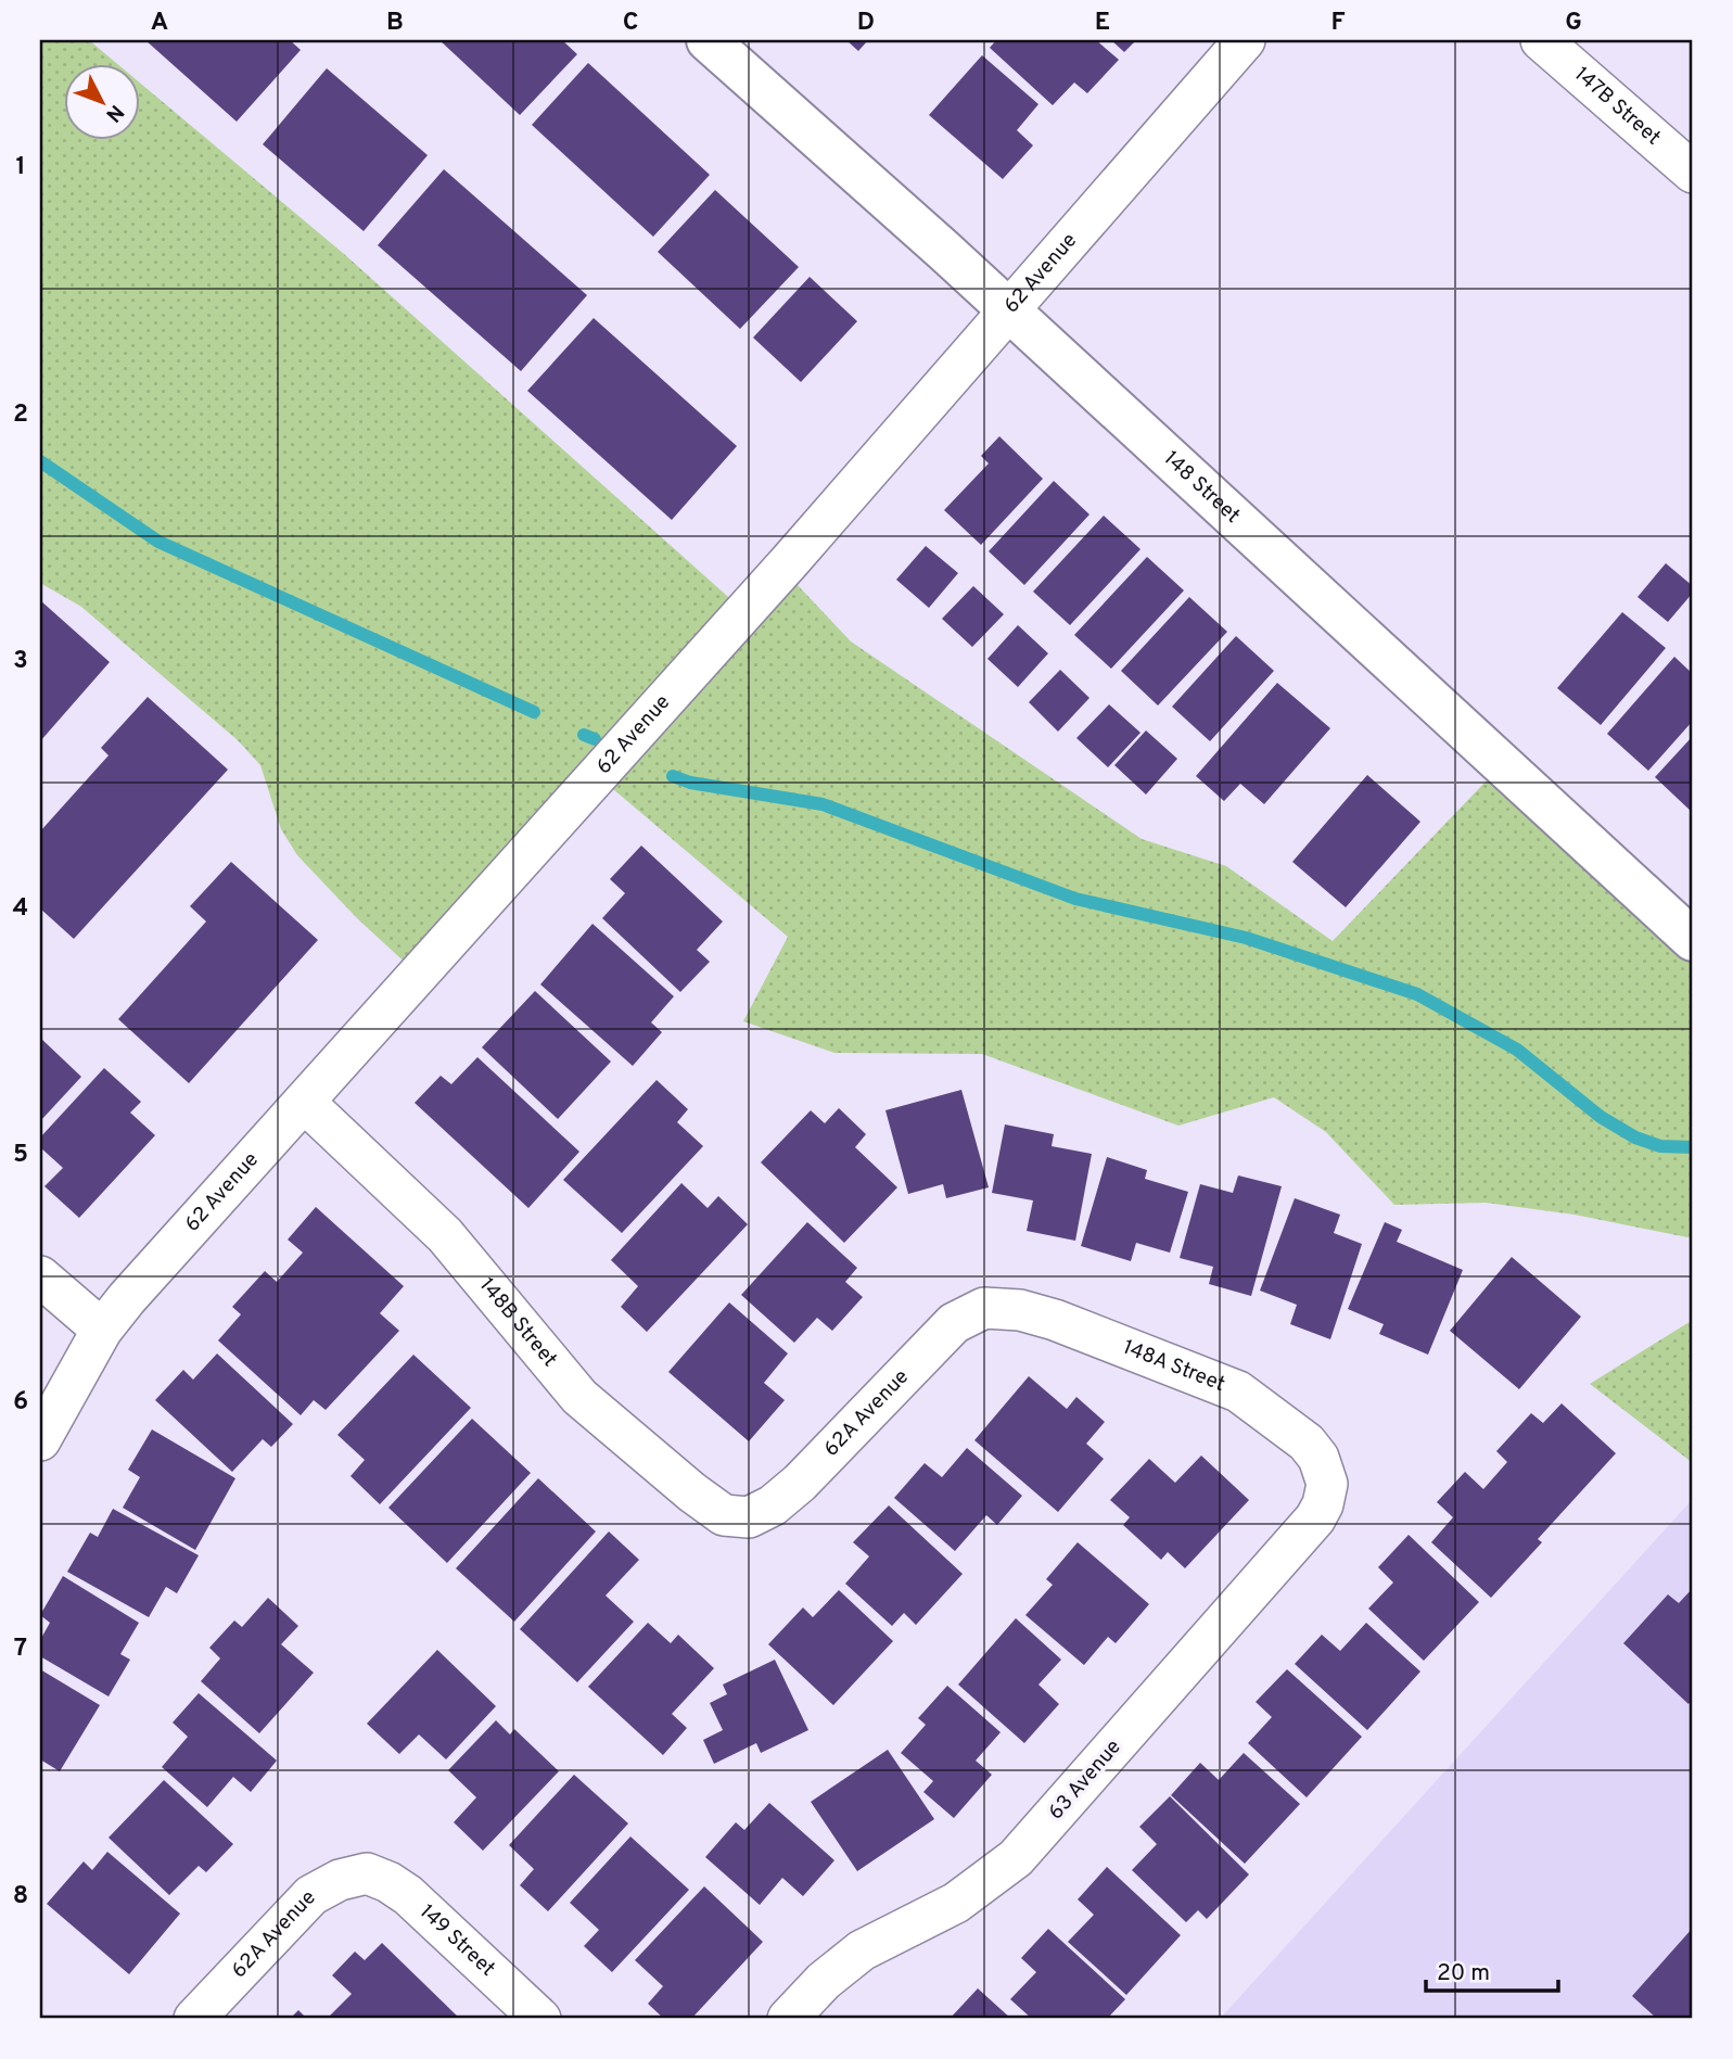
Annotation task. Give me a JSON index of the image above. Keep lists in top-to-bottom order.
{
  "streets": {
    "main road": ["148 Street"],
    "street": [
      "147B Street",
      "62 Avenue",
      "148B Street",
      "148A Street",
      "62A Avenue",
      "63 Avenue",
      "149 Street"
    ]
  },
  "crossings": [
    ["62 Avenue", "148 Street"],
    ["62 Avenue", "148B Street"],
    ["148B Street", "62A Avenue"],
    ["148A Street", "62A Avenue"],
    ["148A Street", "63 Avenue"],
    ["62A Avenue", "149 Street"]
  ],
  "scale_bar": "20 m",
  "north": "bottom right",
  "grid": {
    "columns": [
      "A",
      "B",
      "C",
      "D",
      "E",
      "F",
      "G"
    ],
    "rows": [
      "1",
      "2",
      "3",
      "4",
      "5",
      "6",
      "7",
      "8"
    ]
  }
}
